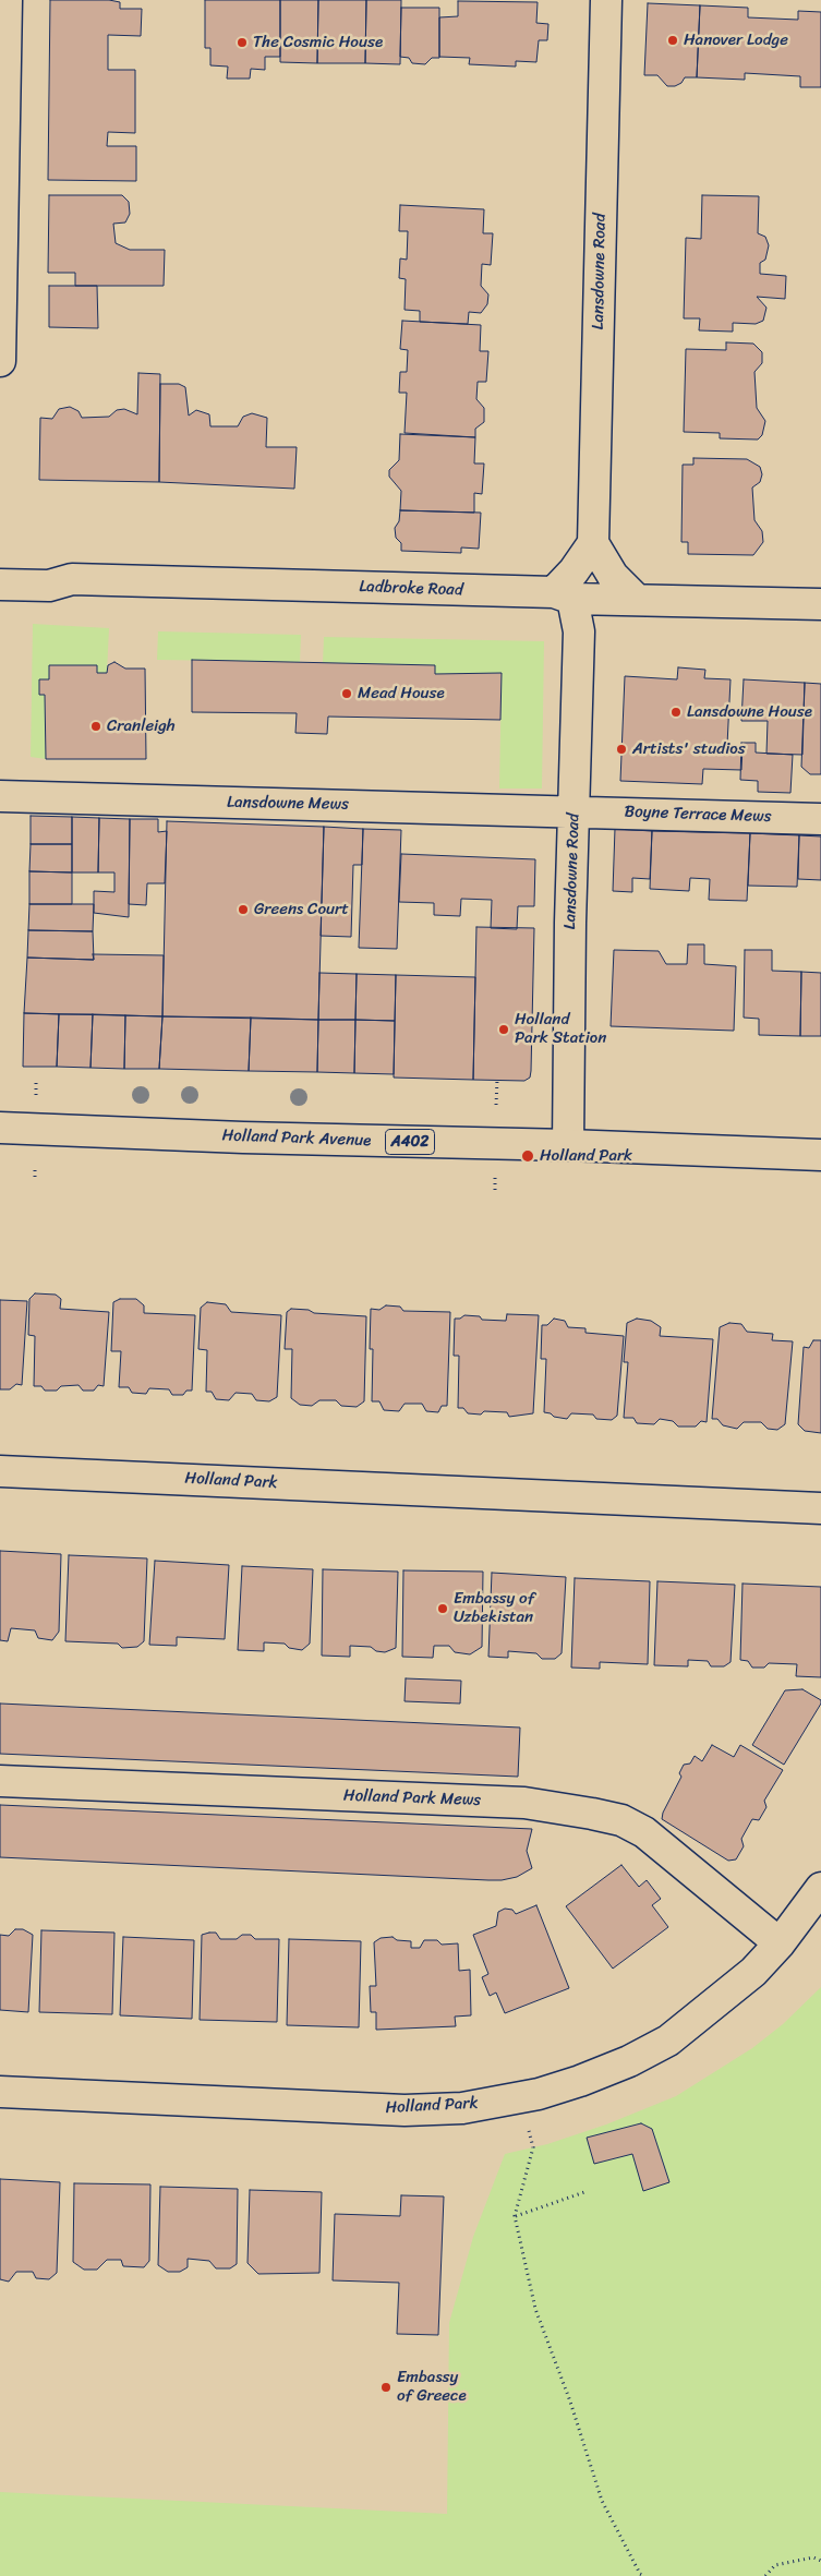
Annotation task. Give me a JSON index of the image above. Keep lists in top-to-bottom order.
{
  "streets": {
    "street": [
      "Lansdowne Road",
      "Ladbroke Road",
      "Lansdowne Mews",
      "Boyne Terrace Mews",
      "Holland Park Avenue",
      "A402",
      "Holland Park",
      "Holland Park Mews"
    ]
  },
  "crossings": [
    ["Lansdowne Road", "Ladbroke Road"],
    ["Lansdowne Road", "Lansdowne Mews"],
    ["Lansdowne Road", "Boyne Terrace Mews"],
    ["Lansdowne Road", "Holland Park Avenue"],
    ["Lansdowne Mews", "Boyne Terrace Mews"],
    ["Holland Park", "Holland Park Mews"]
  ],
  "places": [
    "Hanover Lodge",
    "The Cosmic House",
    "Mead House",
    "Lansdowne House",
    "Cranleigh",
    "Artists' studios",
    "Greens Court",
    "Holland Park Station",
    "Holland Park",
    "Embassy of Uzbekistan",
    "Embassy of Greece"
  ]
}
